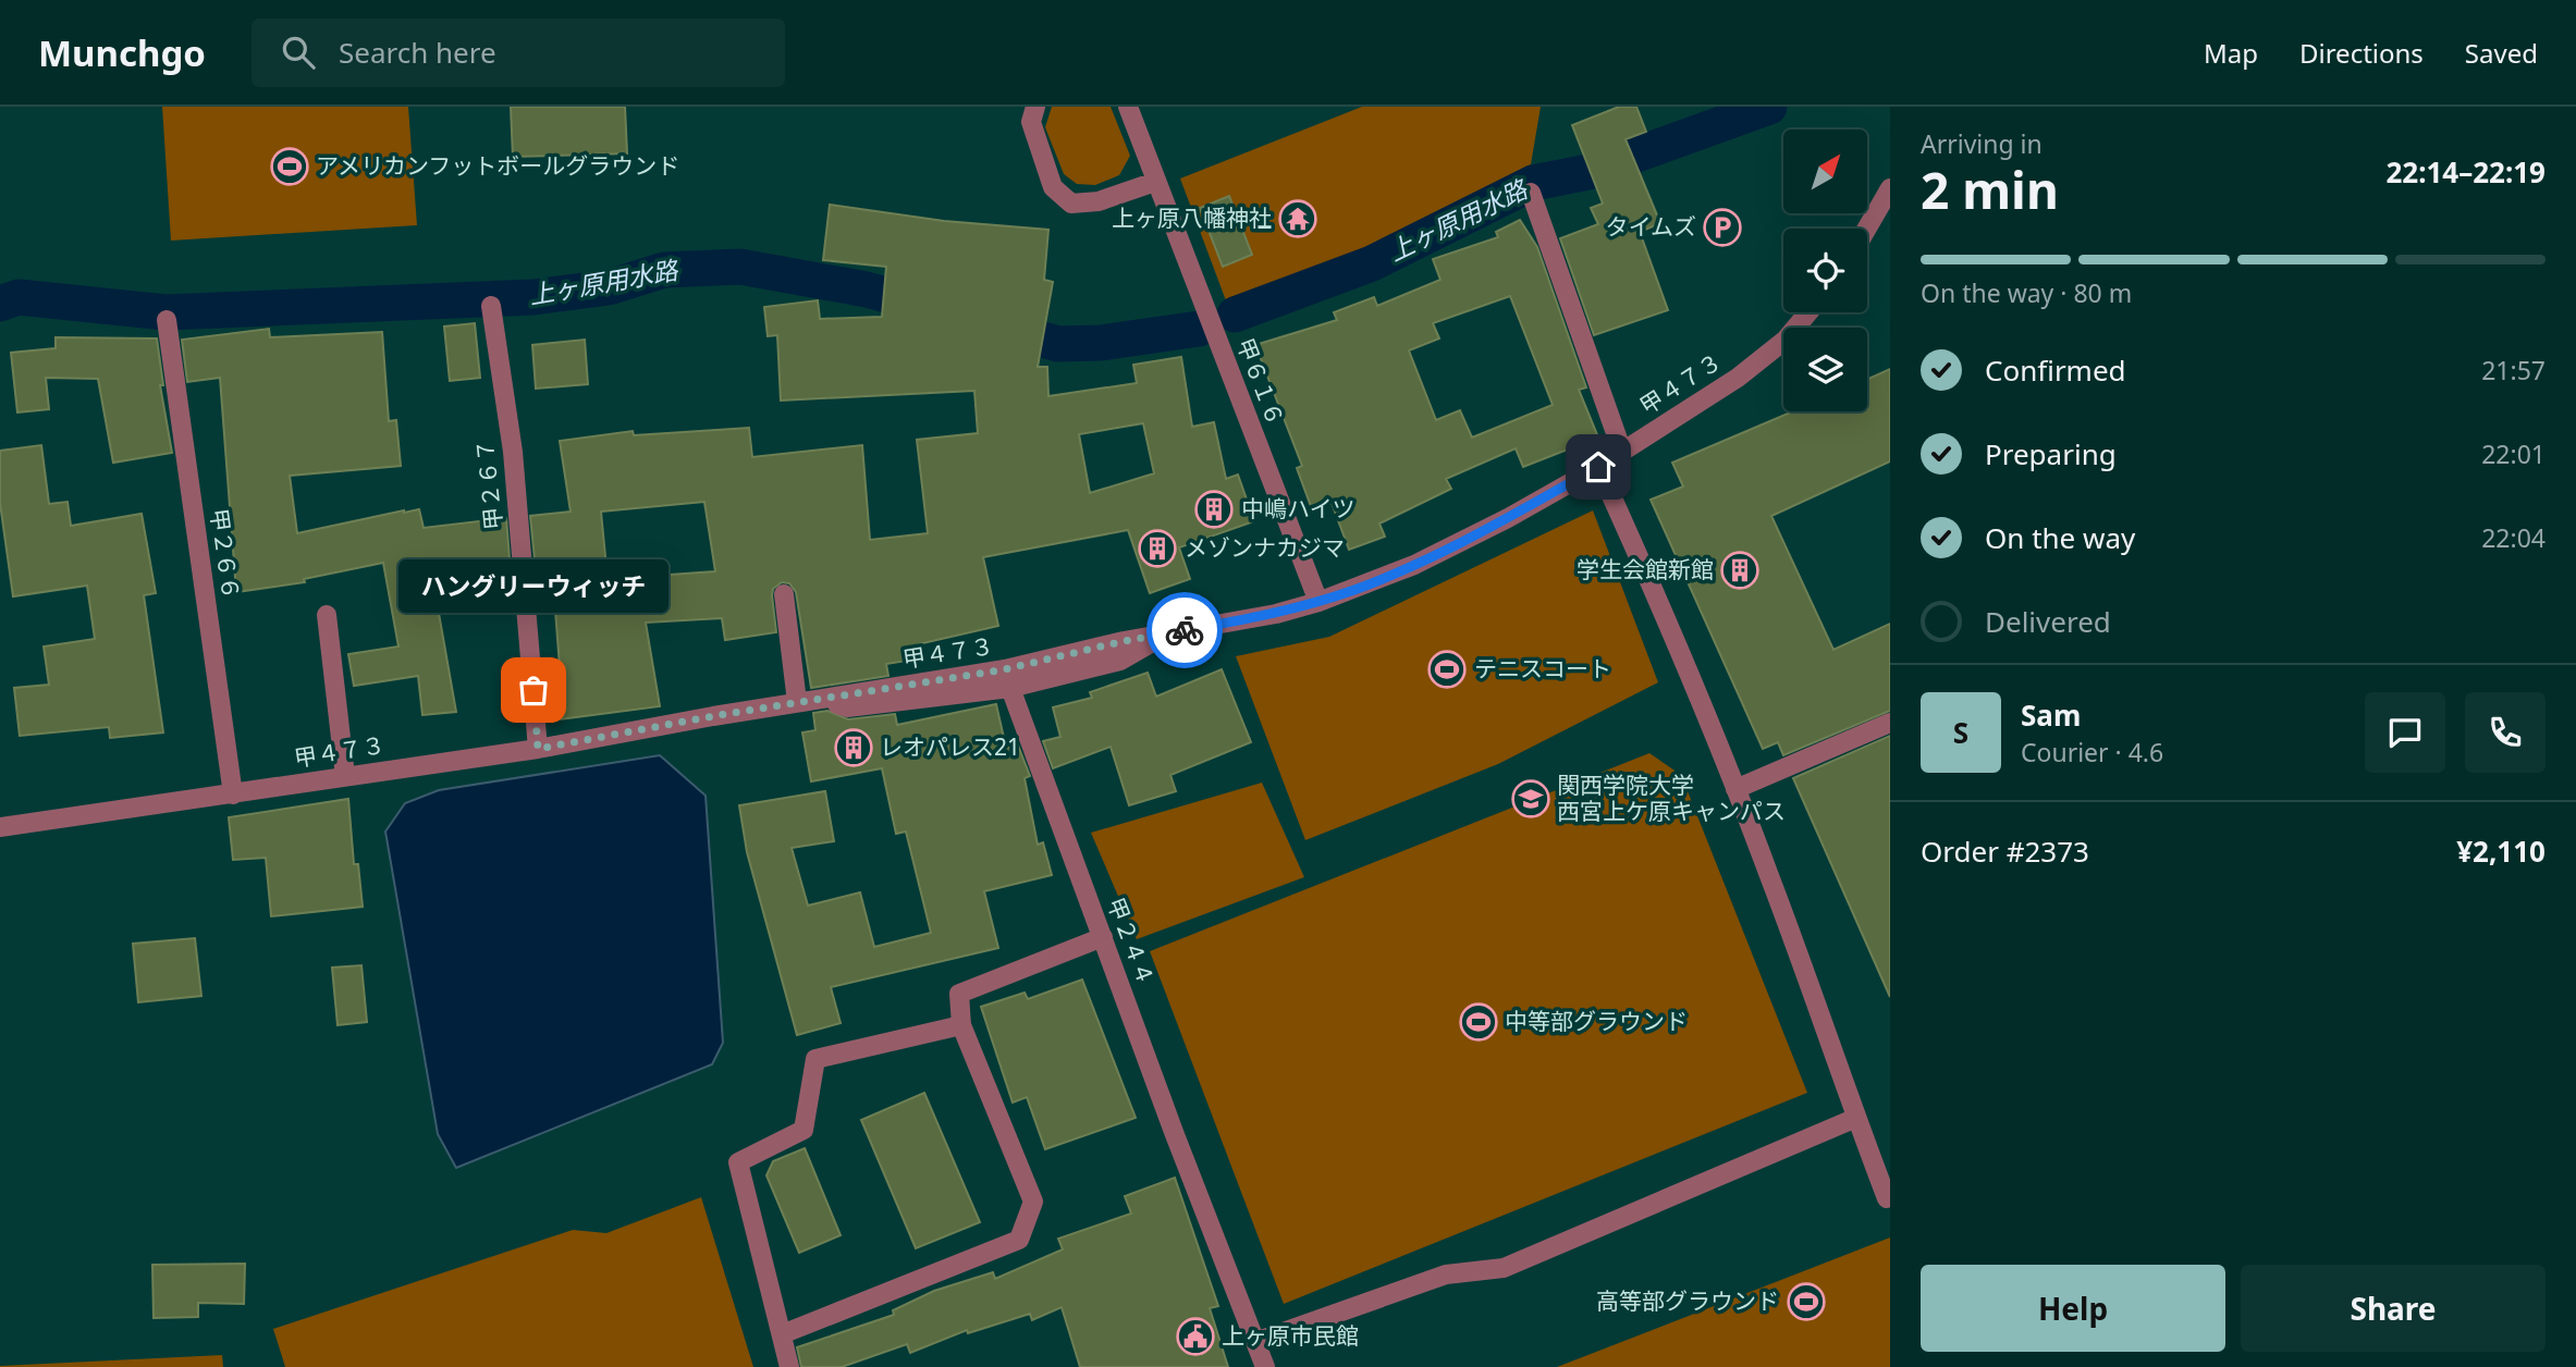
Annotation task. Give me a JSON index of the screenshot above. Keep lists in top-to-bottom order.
{
  "streets": {
    "street": [
      "甲６１６",
      "甲４７３",
      "甲２６７",
      "甲２６６",
      "甲２４４"
    ]
  },
  "crossings": [
    ["甲６１６", "甲４７３"],
    ["甲４７３", "甲２６７"],
    ["甲４７３", "甲２６６"]
  ],
  "water": ["上ヶ原用水路"],
  "places": {
    "sports": [
      "アメリカンフットボールグラウンド",
      "テニスコート",
      "中等部グラウンド",
      "高等部グラウンド"
    ],
    "temple": ["上ヶ原八幡神社"],
    "parking": ["タイムズ"],
    "building": [
      "中嶋ハイツ",
      "メゾンナカジマ",
      "学生会館新館",
      "レオパレス21"
    ],
    "other": ["ハングリーウィッチ"],
    "school or university": ["関西学院大学 西宮上ケ原キャンパス"],
    "public building": ["上ヶ原市民館"]
  },
  "north": "top right",
  "page": {
    "header": "Munchgo",
    "search": "Search here",
    "nav": ["Map", "Directions", "Saved"],
    "heading": ["2 min", "Arriving in", "22:14–22:19"],
    "panel": [
      "Sam",
      "Courier · 4.6",
      "Order #2373",
      "¥2,110"
    ],
    "bar": "On the way · 80 m",
    "list": [
      ["Confirmed", "21:57"],
      ["Preparing", "22:01"],
      ["On the way", "22:04"],
      "Delivered"
    ],
    "bubble": "ハングリーウィッチ",
    "round": "S",
    "buttons": ["Help", "Share"]
  }
}
